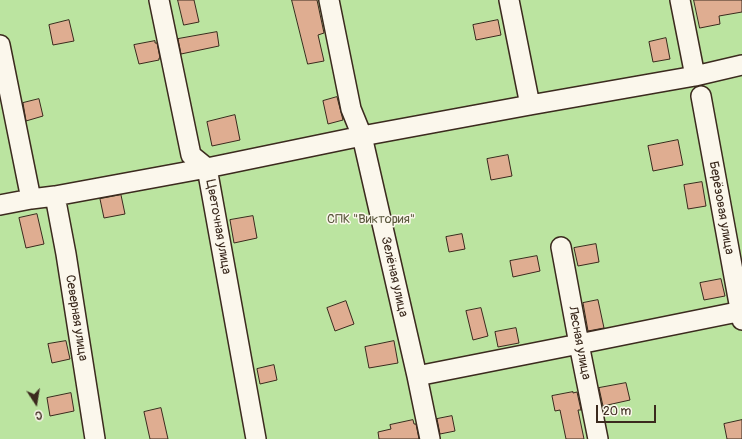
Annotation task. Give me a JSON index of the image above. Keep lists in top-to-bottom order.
{
  "streets": {
    "street": [
      "Берёзовая улица",
      "Цветочная улица",
      "Зелёная улица",
      "Северная улица",
      "Лесная улица"
    ]
  },
  "parks": ["СПК \"Виктория\""],
  "scale_bar": "20 m",
  "north": "bottom"
}
